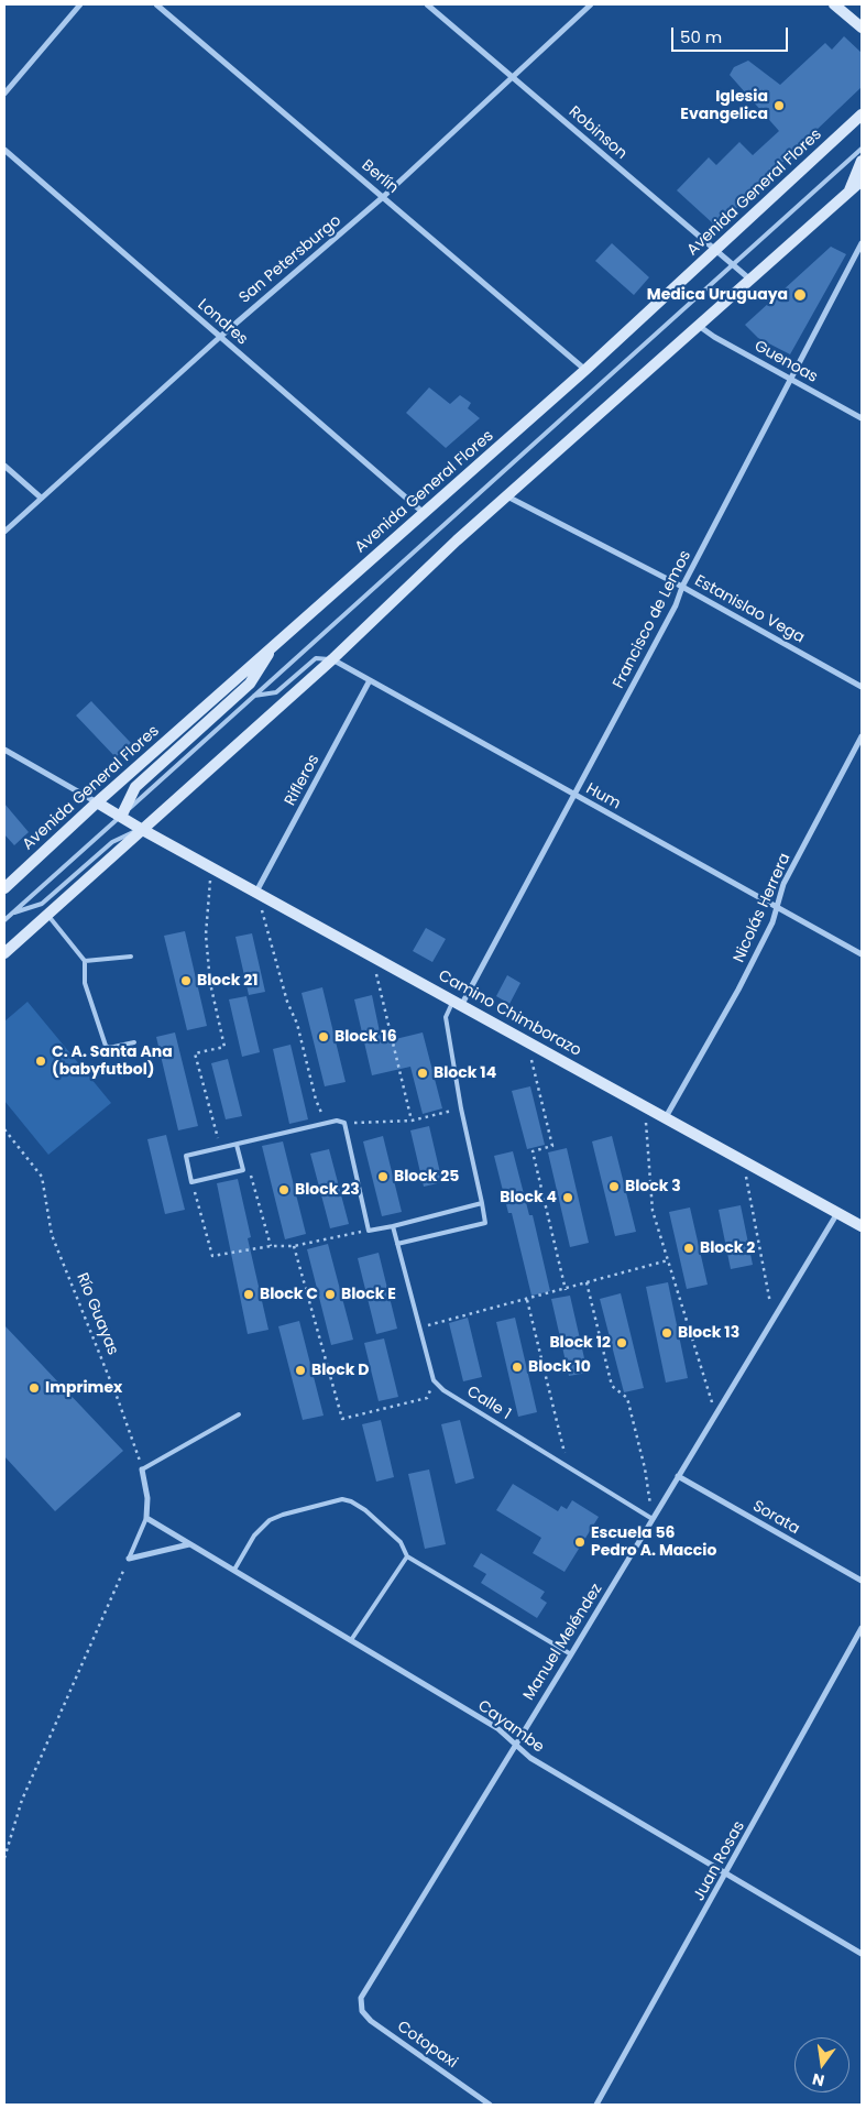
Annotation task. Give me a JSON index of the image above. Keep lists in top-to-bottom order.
{
  "streets": {
    "main road": ["Avenida General Flores", "Camino Chimborazo"],
    "street": [
      "Robinson",
      "Berlín",
      "San Petersburgo",
      "Londres",
      "Guenoas",
      "Estanislao Vega",
      "Francisco de Lemos",
      "Rifleros",
      "Hum",
      "Nicolás Herrera",
      "Sorata",
      "Manuel Meléndez",
      "Cayambe",
      "Juan Rosas",
      "Cotopaxi"
    ],
    "lane": ["Calle 1"],
    "path": ["Río Guayas"]
  },
  "crossings": [
    ["Robinson", "Avenida General Flores"],
    ["Robinson", "San Petersburgo"],
    ["Berlín", "Avenida General Flores"],
    ["Berlín", "San Petersburgo"],
    ["Avenida General Flores", "Londres"],
    ["Avenida General Flores", "Camino Chimborazo"],
    ["San Petersburgo", "Londres"],
    ["Guenoas", "Francisco de Lemos"],
    ["Estanislao Vega", "Francisco de Lemos"],
    ["Francisco de Lemos", "Hum"],
    ["Francisco de Lemos", "Camino Chimborazo"],
    ["Rifleros", "Hum"],
    ["Rifleros", "Camino Chimborazo"],
    ["Hum", "Nicolás Herrera"],
    ["Nicolás Herrera", "Camino Chimborazo"],
    ["Camino Chimborazo", "Manuel Meléndez"],
    ["Calle 1", "Manuel Meléndez"],
    ["Sorata", "Manuel Meléndez"],
    ["Manuel Meléndez", "Cayambe"],
    ["Manuel Meléndez", "Cotopaxi"],
    ["Cayambe", "Juan Rosas"]
  ],
  "places": [
    "Iglesia Evangelica",
    "Medica Uruguaya",
    "Block 21",
    "Block 16",
    "C. A. Santa Ana (babyfutbol)",
    "Block 14",
    "Block 25",
    "Block 3",
    "Block 23",
    "Block 4",
    "Block 2",
    "Block C",
    "Block E",
    "Block 13",
    "Block 12",
    "Block 10",
    "Block D",
    "Imprimex",
    "Escuela 56 Pedro A. Maccio"
  ],
  "scale_bar": "50 m",
  "north": "bottom"
}
